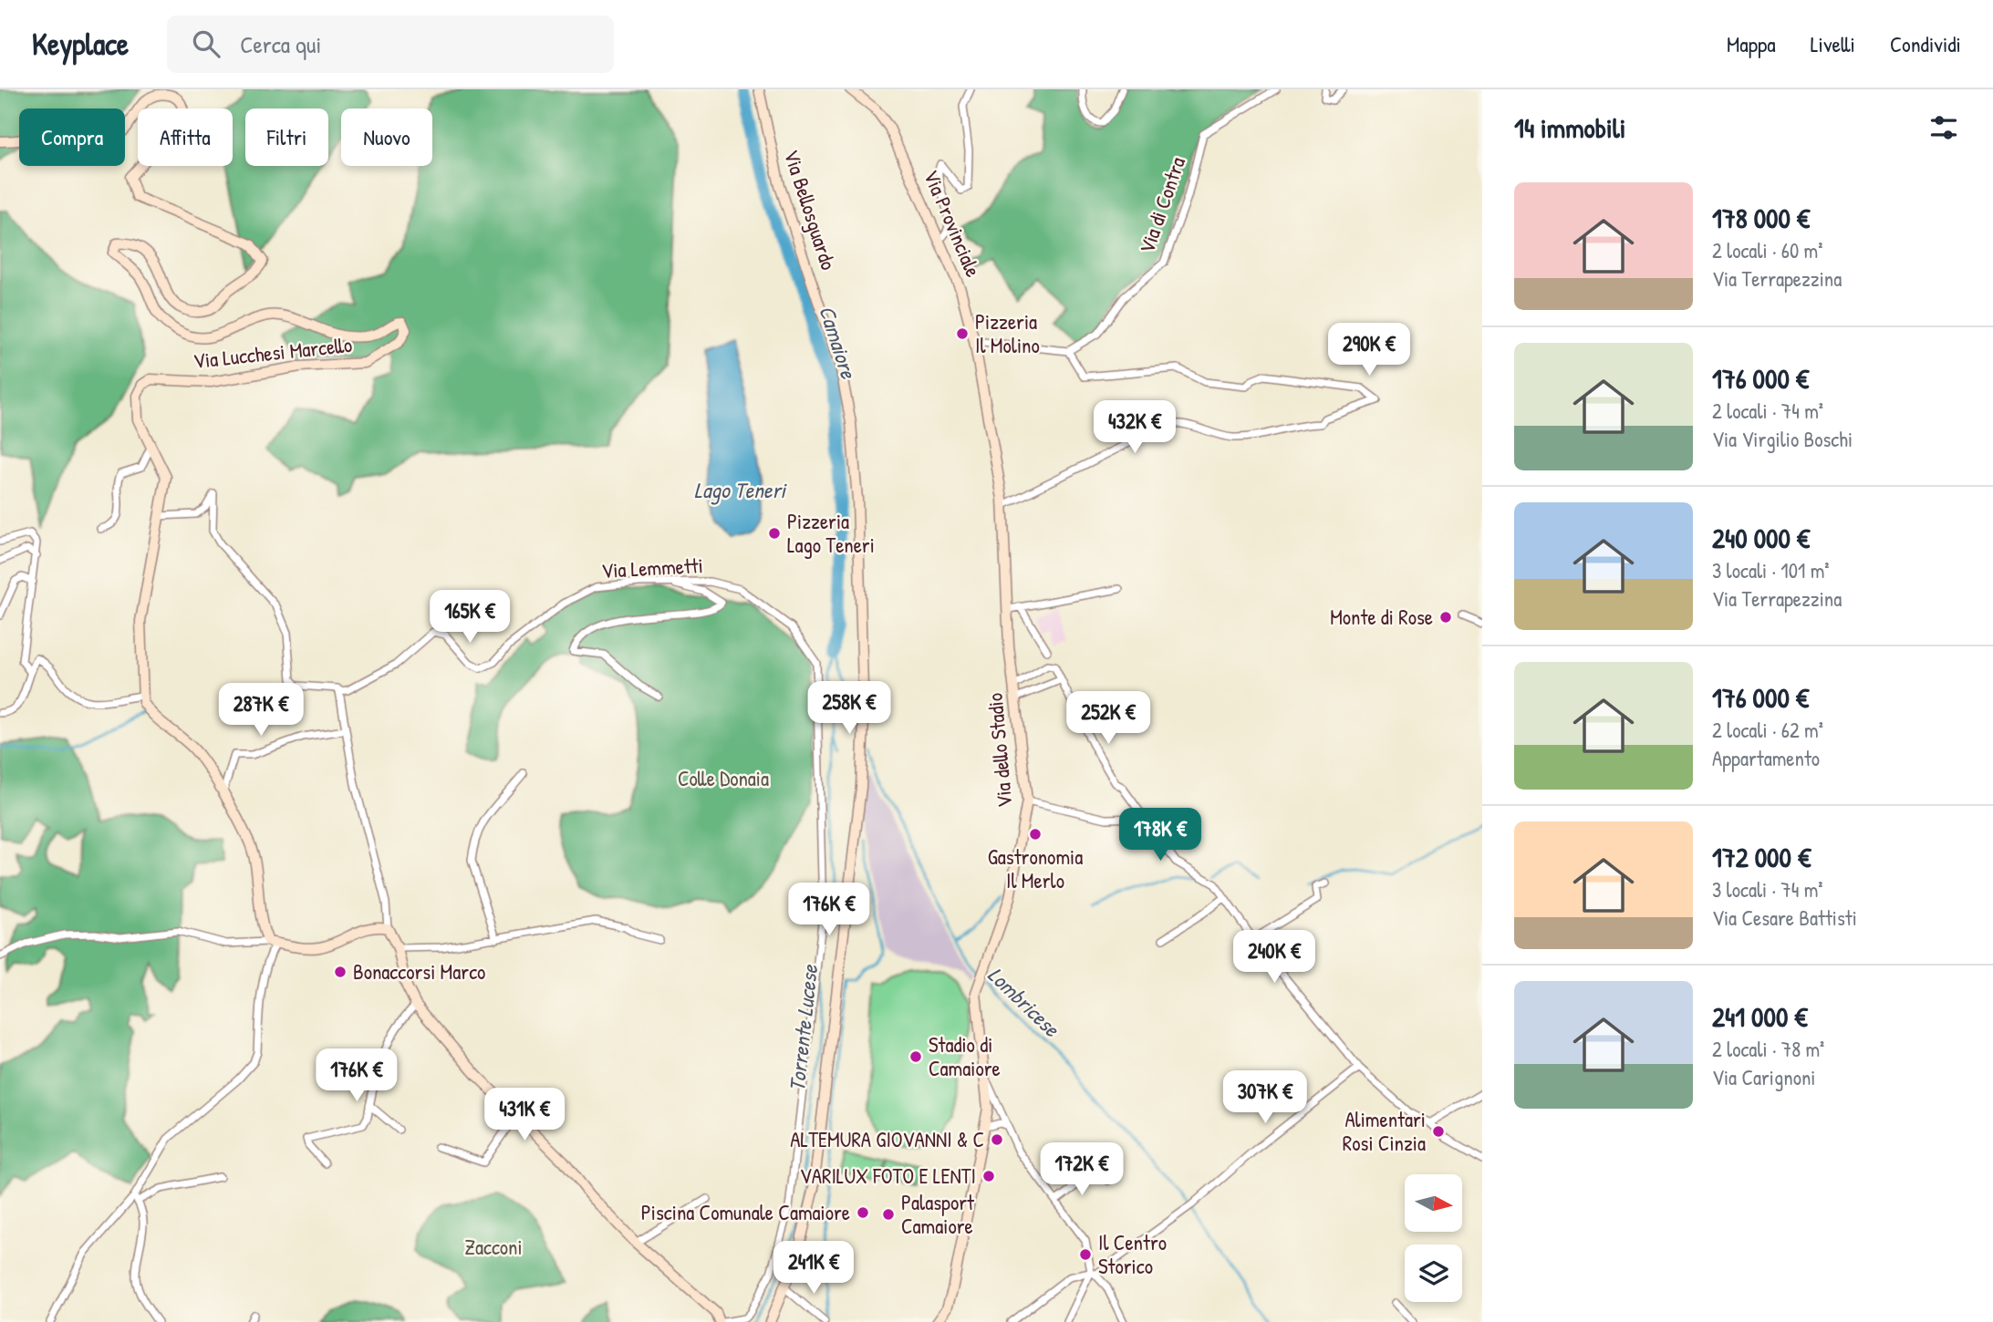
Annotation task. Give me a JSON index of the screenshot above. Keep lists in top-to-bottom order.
{
  "streets": {
    "street": [
      "Via di Contra",
      "Via Bellosguardo",
      "Via Provinciale",
      "Via Lucchesi Marcello",
      "Via Lemmetti",
      "Via dello Stadio"
    ]
  },
  "crossings": [
    ["Via Provinciale", "Via dello Stadio"]
  ],
  "water": [
    "Camaiore",
    "Lago Teneri",
    "Lombricese",
    "Torrente Lucese"
  ],
  "parks": ["Colle Donaia", "Zacconi"],
  "places": [
    "Pizzeria Il Molino",
    "Pizzeria Lago Teneri",
    "Monte di Rose",
    "Gastronomia Il Merlo",
    "Bonaccorsi Marco",
    "Stadio di Camaiore",
    "Alimentari Rosi Cinzia",
    "ALTEMURA GIOVANNI & C",
    "VARILUX FOTO E LENTI",
    "Piscina Comunale Camaiore",
    "Palasport Camaiore",
    "Il Centro Storico"
  ],
  "north": "right",
  "page": {
    "header": "Keyplace",
    "search": "Cerca qui",
    "nav": ["Mappa", "Livelli", "Condividi"],
    "heading": "14 immobili",
    "chip": [
      "Compra",
      "Affitta",
      "Filtri",
      "Nuovo"
    ],
    "list": [
      {
        "name": "178 000 €",
        "note": "2 locali · 60 m² · Via Terrapezzina"
      },
      {
        "name": "176 000 €",
        "note": "2 locali · 74 m² · Via Virgilio Boschi"
      },
      {
        "name": "240 000 €",
        "note": "3 locali · 101 m² · Via Terrapezzina"
      },
      {
        "name": "176 000 €",
        "note": "2 locali · 62 m² · Appartamento"
      },
      {
        "name": "172 000 €",
        "note": "3 locali · 74 m² · Via Cesare Battisti"
      },
      {
        "name": "241 000 €",
        "note": "2 locali · 78 m² · Via Carignoni"
      }
    ],
    "price": [
      "290K €",
      "432K €",
      "165K €",
      "258K €",
      "287K €",
      "252K €",
      "178K €",
      "176K €",
      "240K €",
      "176K €",
      "307K €",
      "431K €",
      "172K €",
      "241K €"
    ]
  }
}
